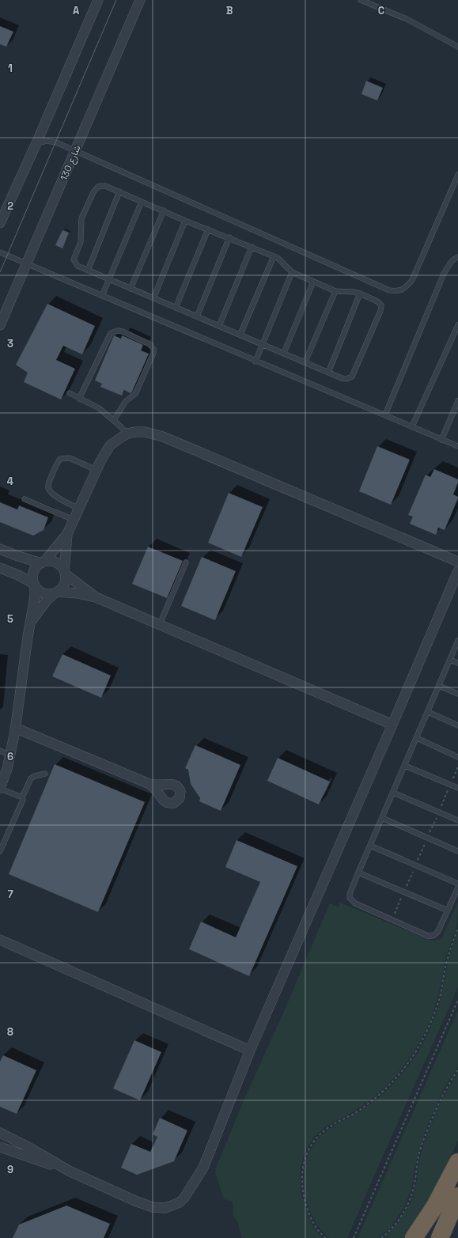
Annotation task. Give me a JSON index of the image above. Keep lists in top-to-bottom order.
{
  "streets": {
    "street": ["شارع 130"]
  },
  "grid": {
    "columns": ["A", "B", "C"],
    "rows": [
      "1",
      "2",
      "3",
      "4",
      "5",
      "6",
      "7",
      "8",
      "9"
    ]
  }
}
